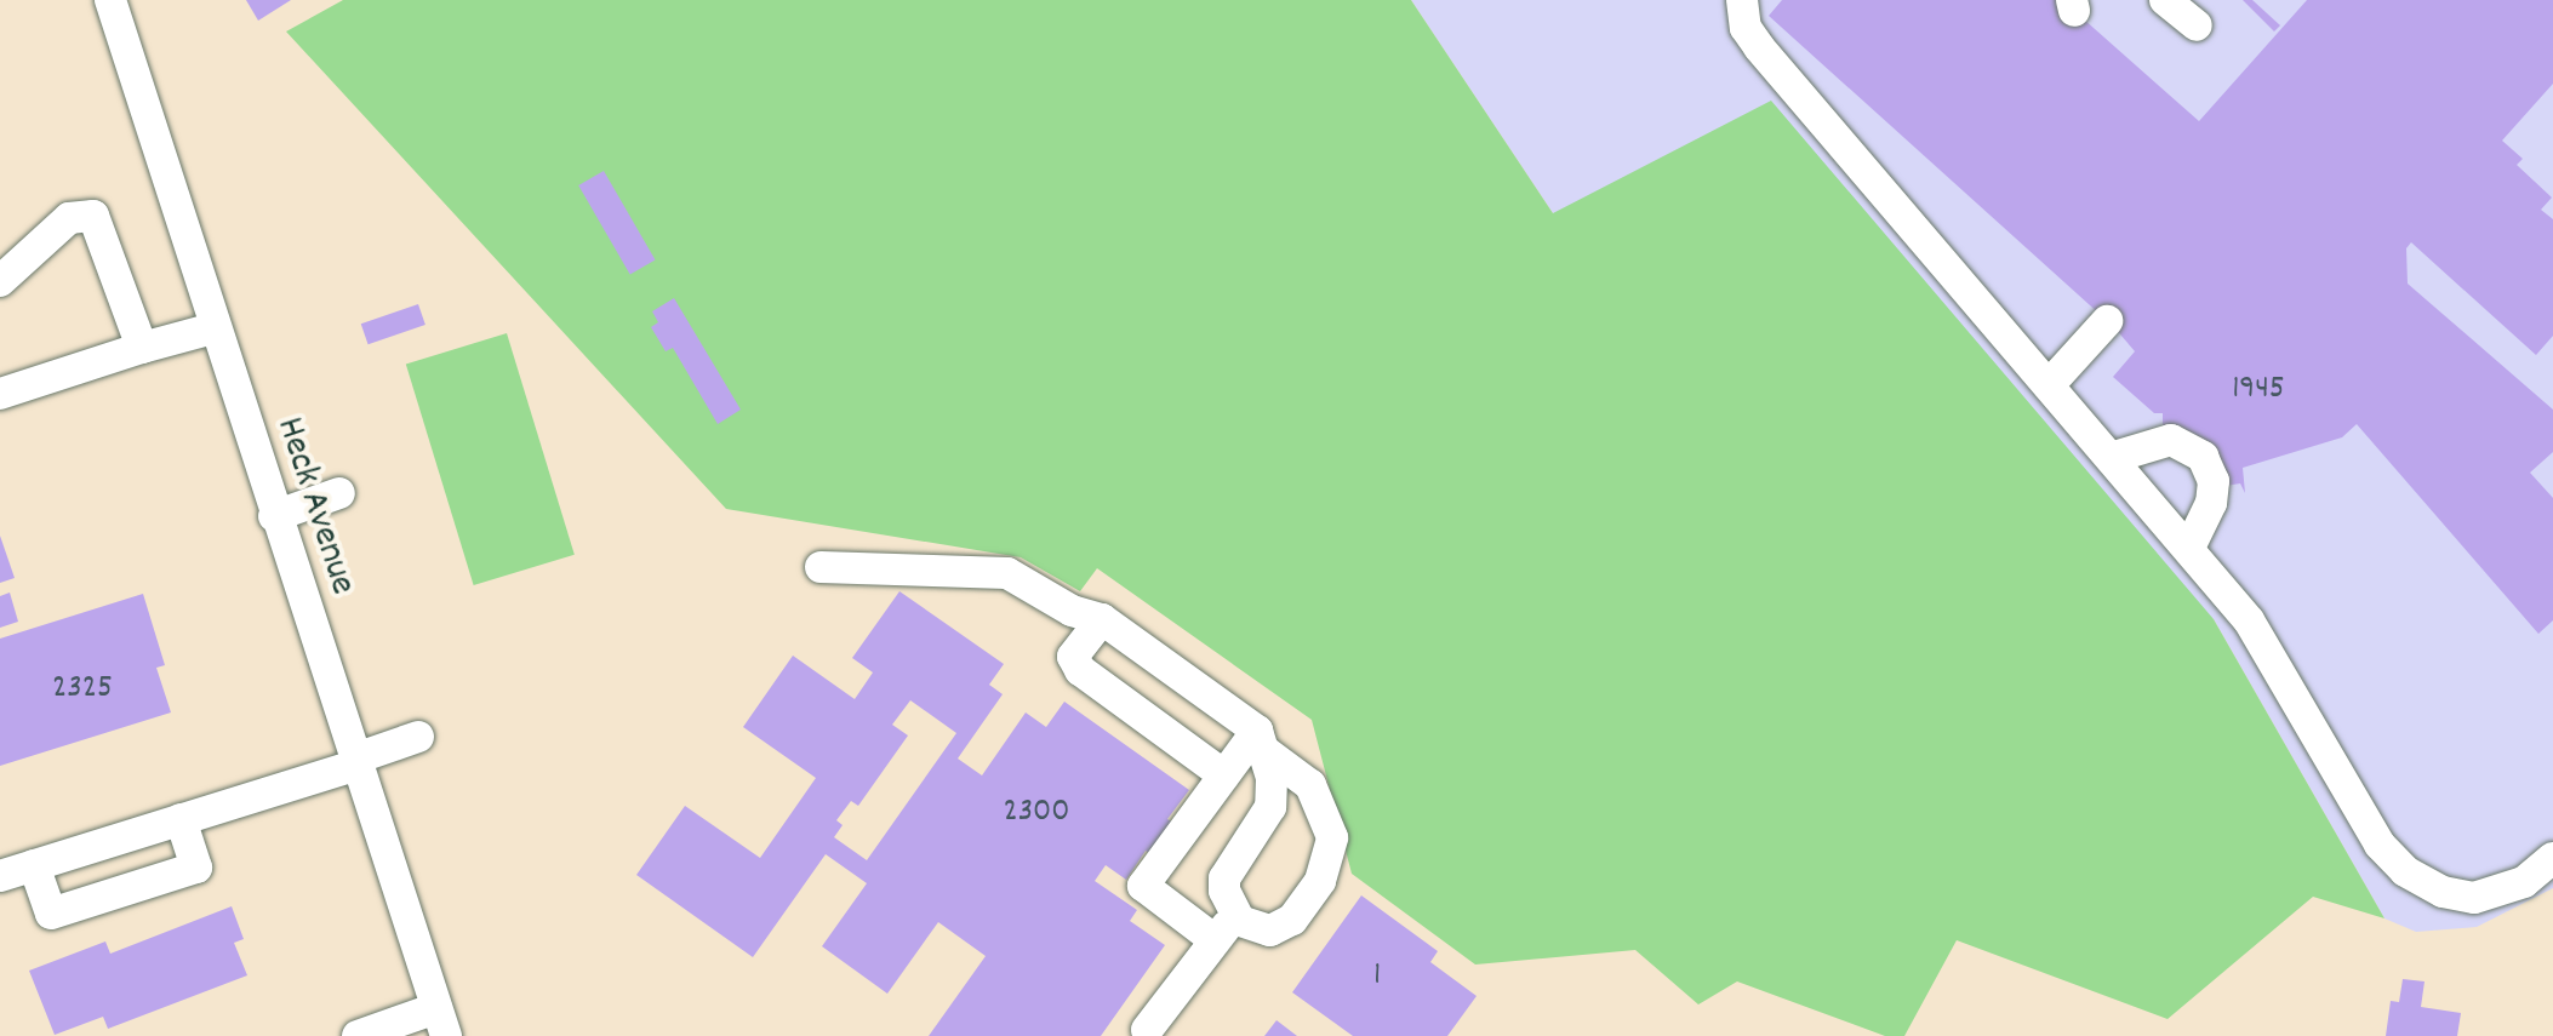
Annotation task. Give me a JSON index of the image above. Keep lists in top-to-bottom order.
{
  "streets": {
    "street": ["Heck Avenue"]
  },
  "house_numbers": [
    "1945",
    "2325",
    "2300",
    "1"
  ]
}
